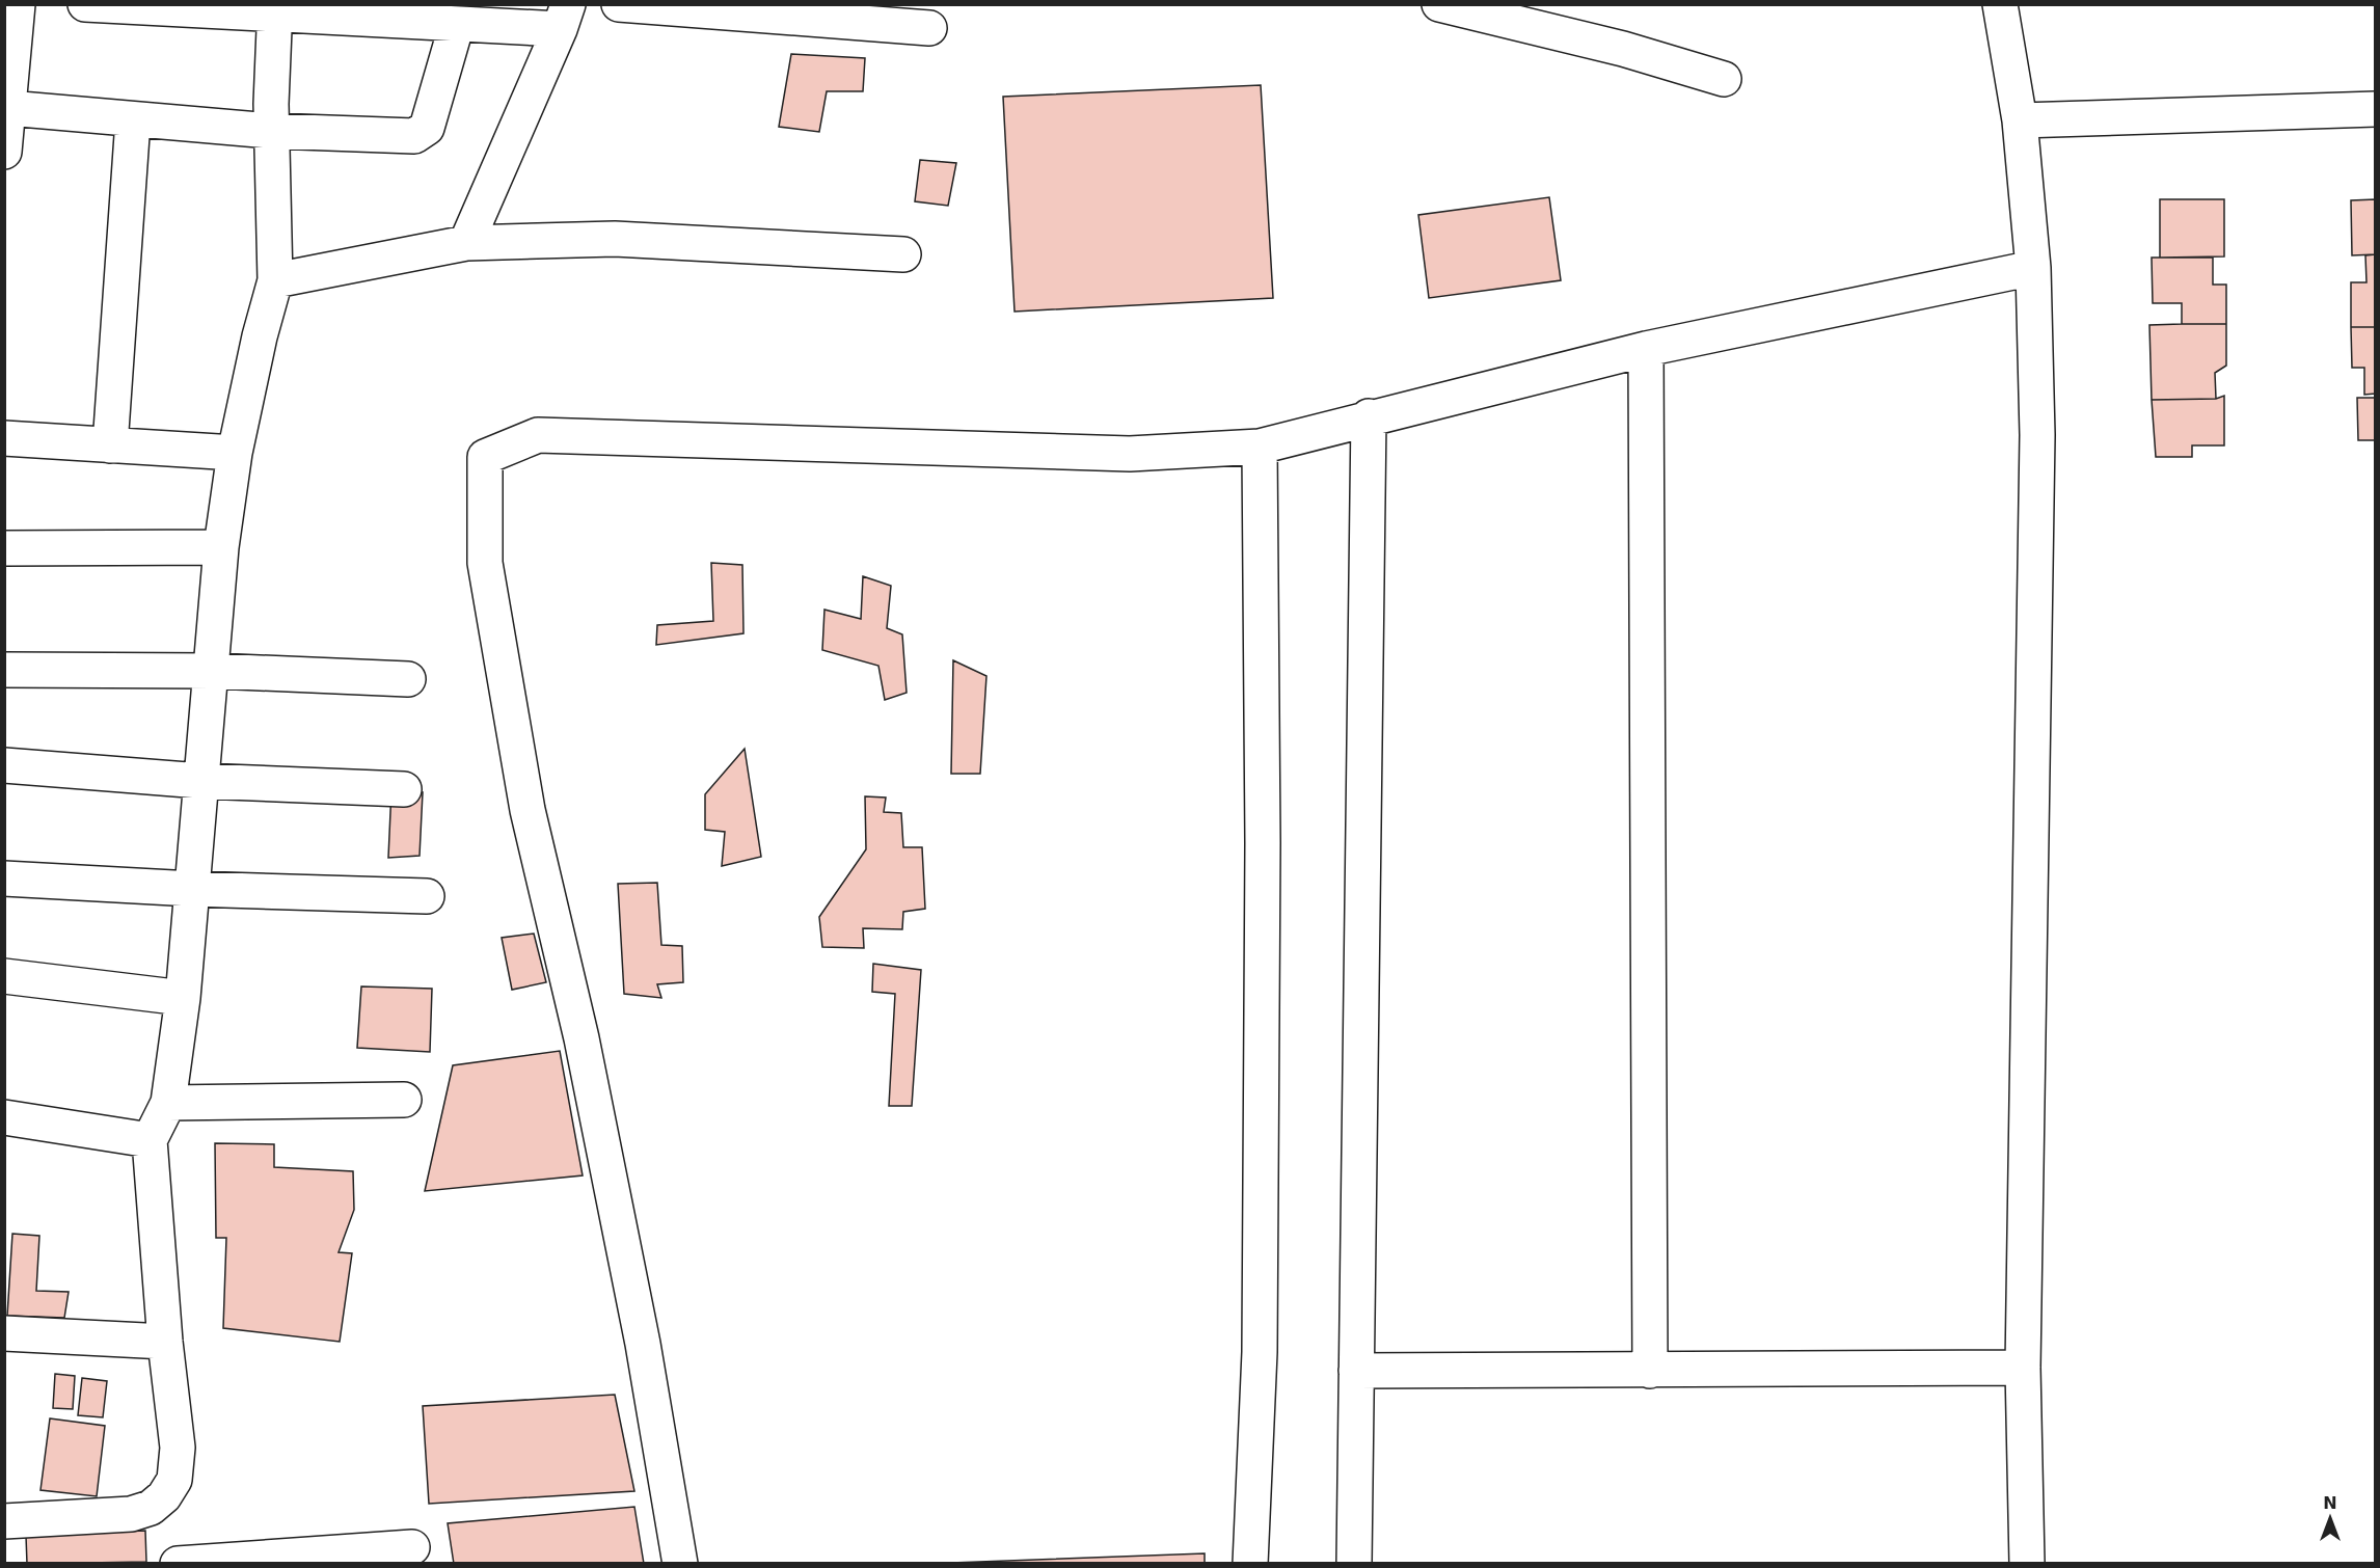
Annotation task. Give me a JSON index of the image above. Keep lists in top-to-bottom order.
{
  "north": "top"
}
